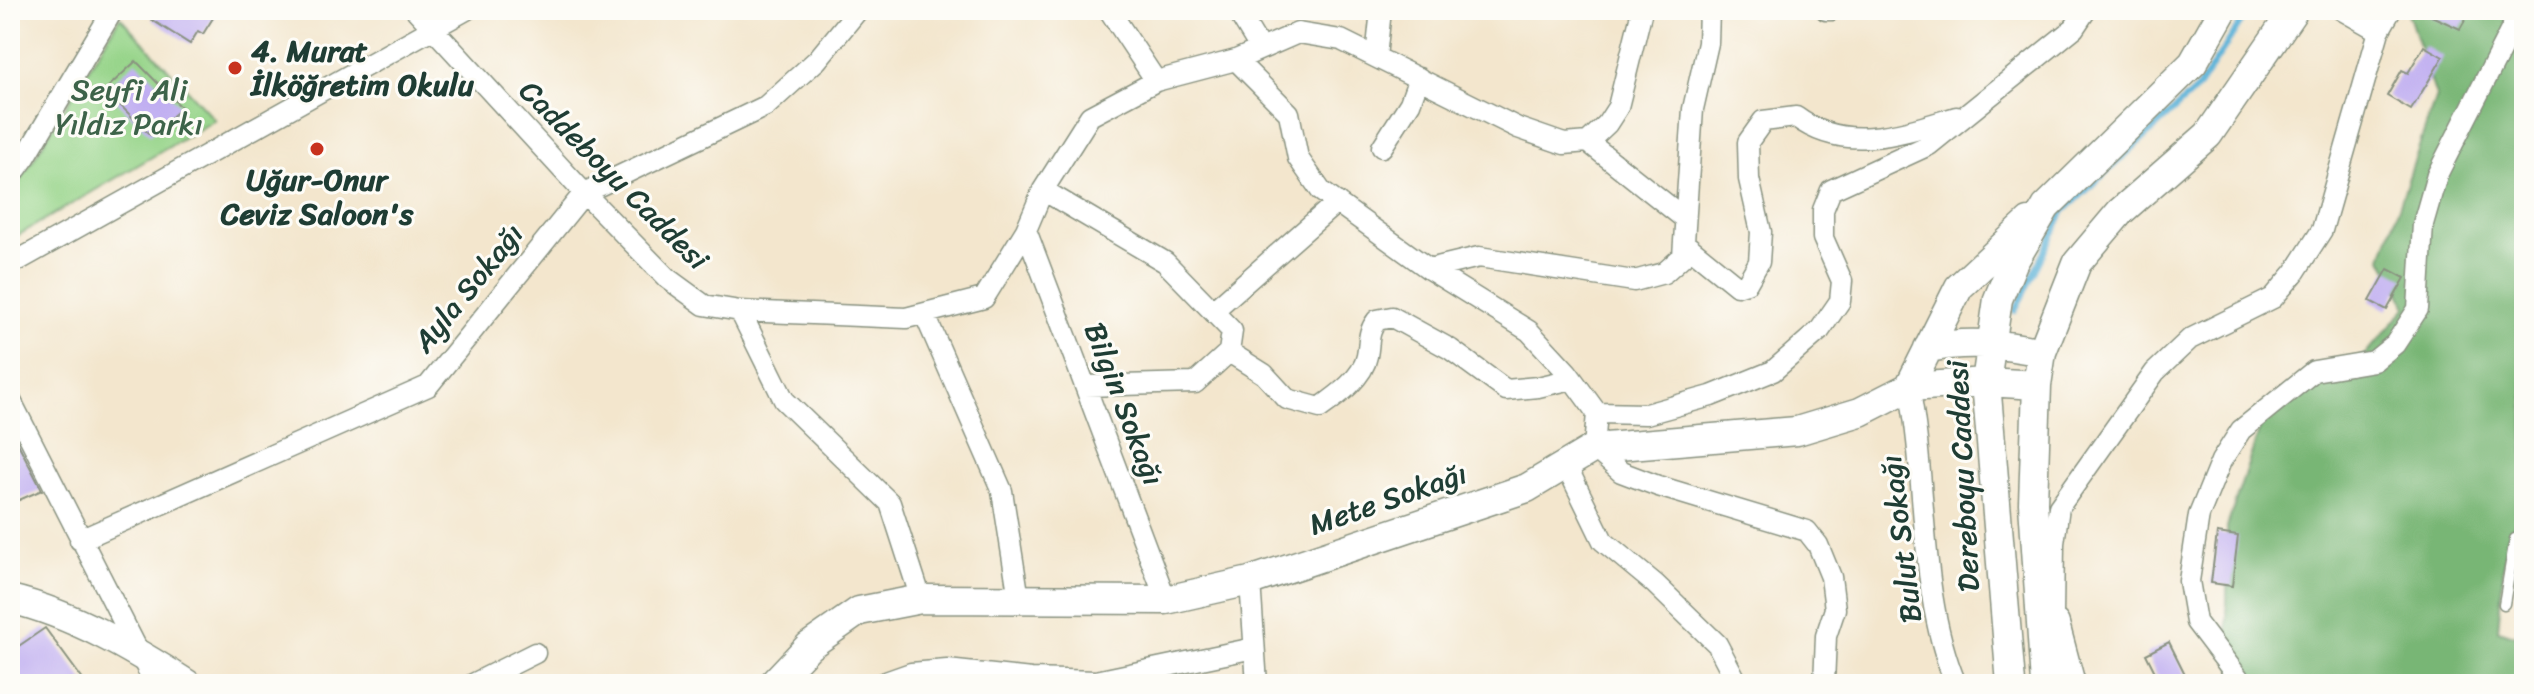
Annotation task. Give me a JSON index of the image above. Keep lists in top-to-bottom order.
{
  "streets": {
    "main road": ["Dereboyu Caddesi", "Mete Sokağı"],
    "street": [
      "Caddeboyu Caddesi",
      "Ayla Sokağı",
      "Bilgin Sokağı",
      "Bulut Sokağı"
    ]
  },
  "crossings": [
    ["Caddeboyu Caddesi", "Ayla Sokağı"],
    ["Caddeboyu Caddesi", "Bilgin Sokağı"],
    ["Bilgin Sokağı", "Mete Sokağı"],
    ["Dereboyu Caddesi", "Mete Sokağı"],
    ["Mete Sokağı", "Bulut Sokağı"]
  ],
  "parks": ["Seyfi Ali Yıldız Parkı"],
  "places": ["4. Murat İlköğretim Okulu", "Uğur-Onur Ceviz Saloon's"]
}
